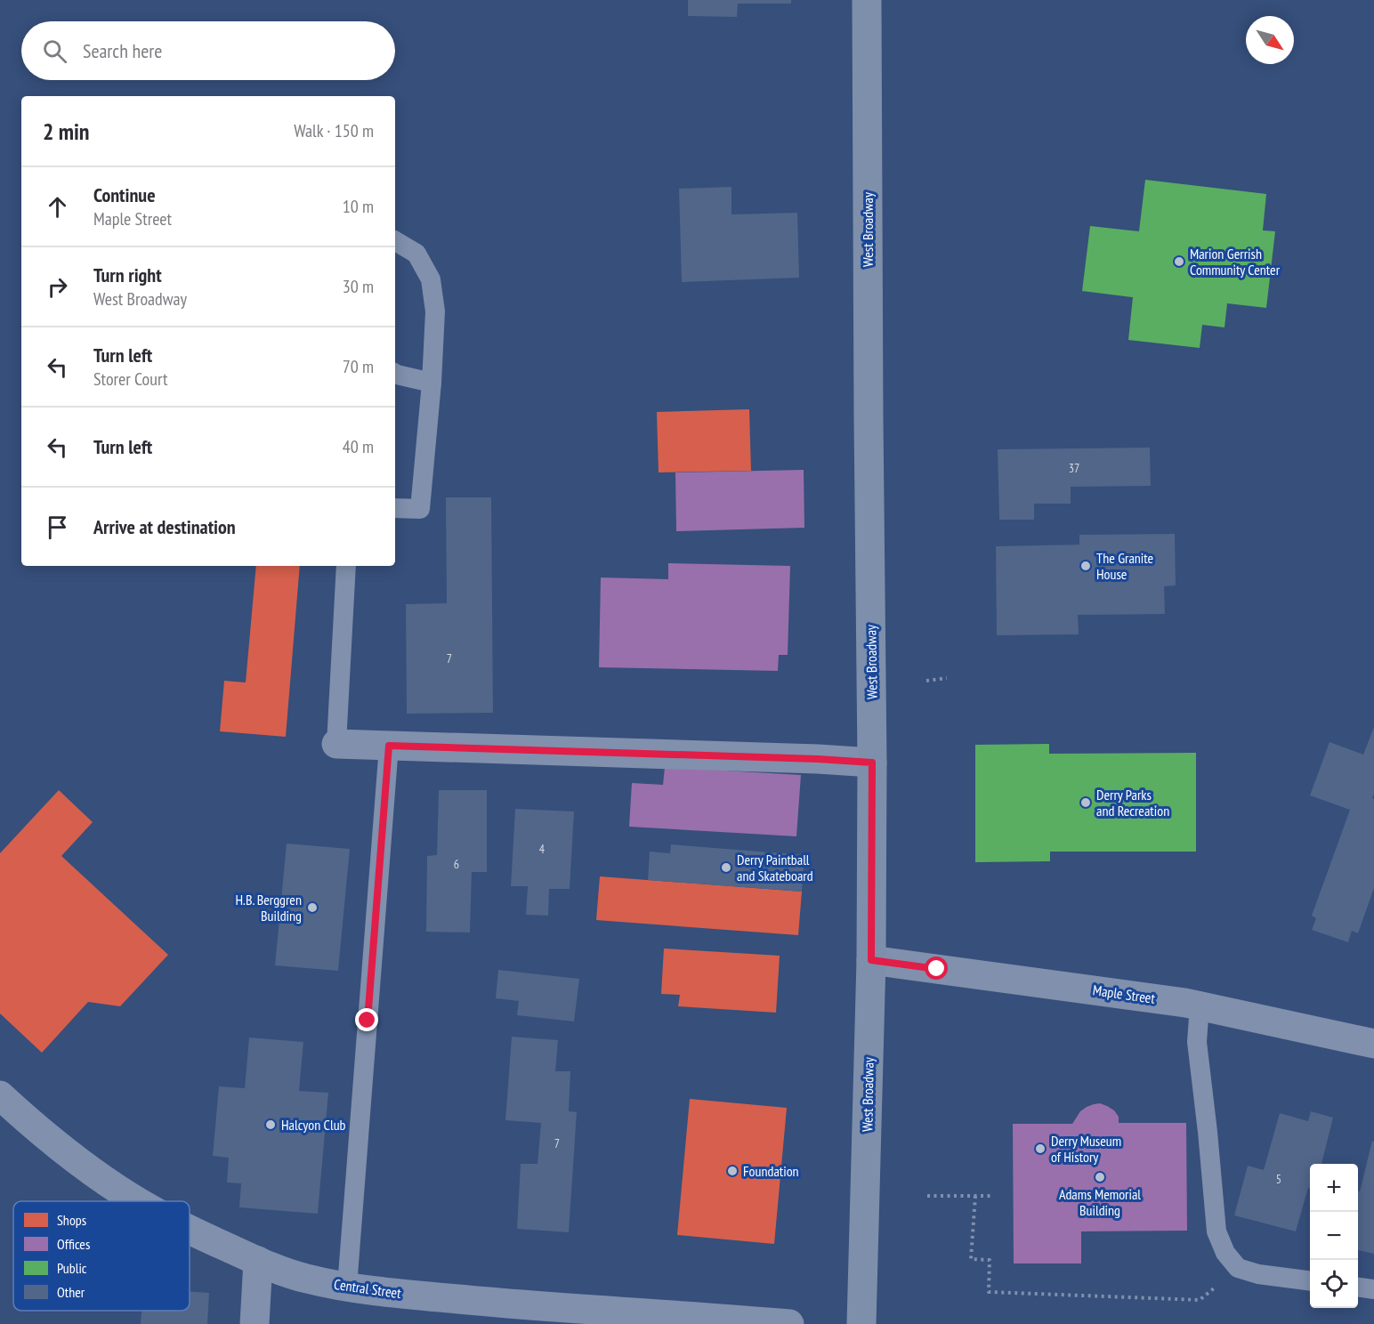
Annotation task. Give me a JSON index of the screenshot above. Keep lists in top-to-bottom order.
{
  "streets": {
    "main road": ["West Broadway"],
    "street": ["Maple Street", "Central Street"]
  },
  "crossings": [
    ["West Broadway", "Maple Street"]
  ],
  "places": [
    "Marion Gerrish Community Center",
    "The Granite House",
    "Derry Parks and Recreation",
    "Derry Paintball and Skateboard",
    "H.B. Berggren Building",
    "Halcyon Club",
    "Derry Museum of History",
    "Foundation",
    "Adams Memorial Building"
  ],
  "house_numbers": [
    "37",
    "7",
    "4",
    "6",
    "7",
    "5"
  ],
  "legend": [
    "Shops",
    "Offices",
    "Public",
    "Other"
  ],
  "north": "bottom right",
  "page": {
    "search": "Search here",
    "heading": ["2 min", "Walk · 150 m"],
    "list": [
      ["Continue", "Maple Street", "10 m"],
      ["Turn right", "West Broadway", "30 m"],
      ["Turn left", "Storer Court", "70 m"],
      ["Turn left", "40 m"],
      "Arrive at destination"
    ],
    "map_buttons": ["+", "−"]
  }
}
